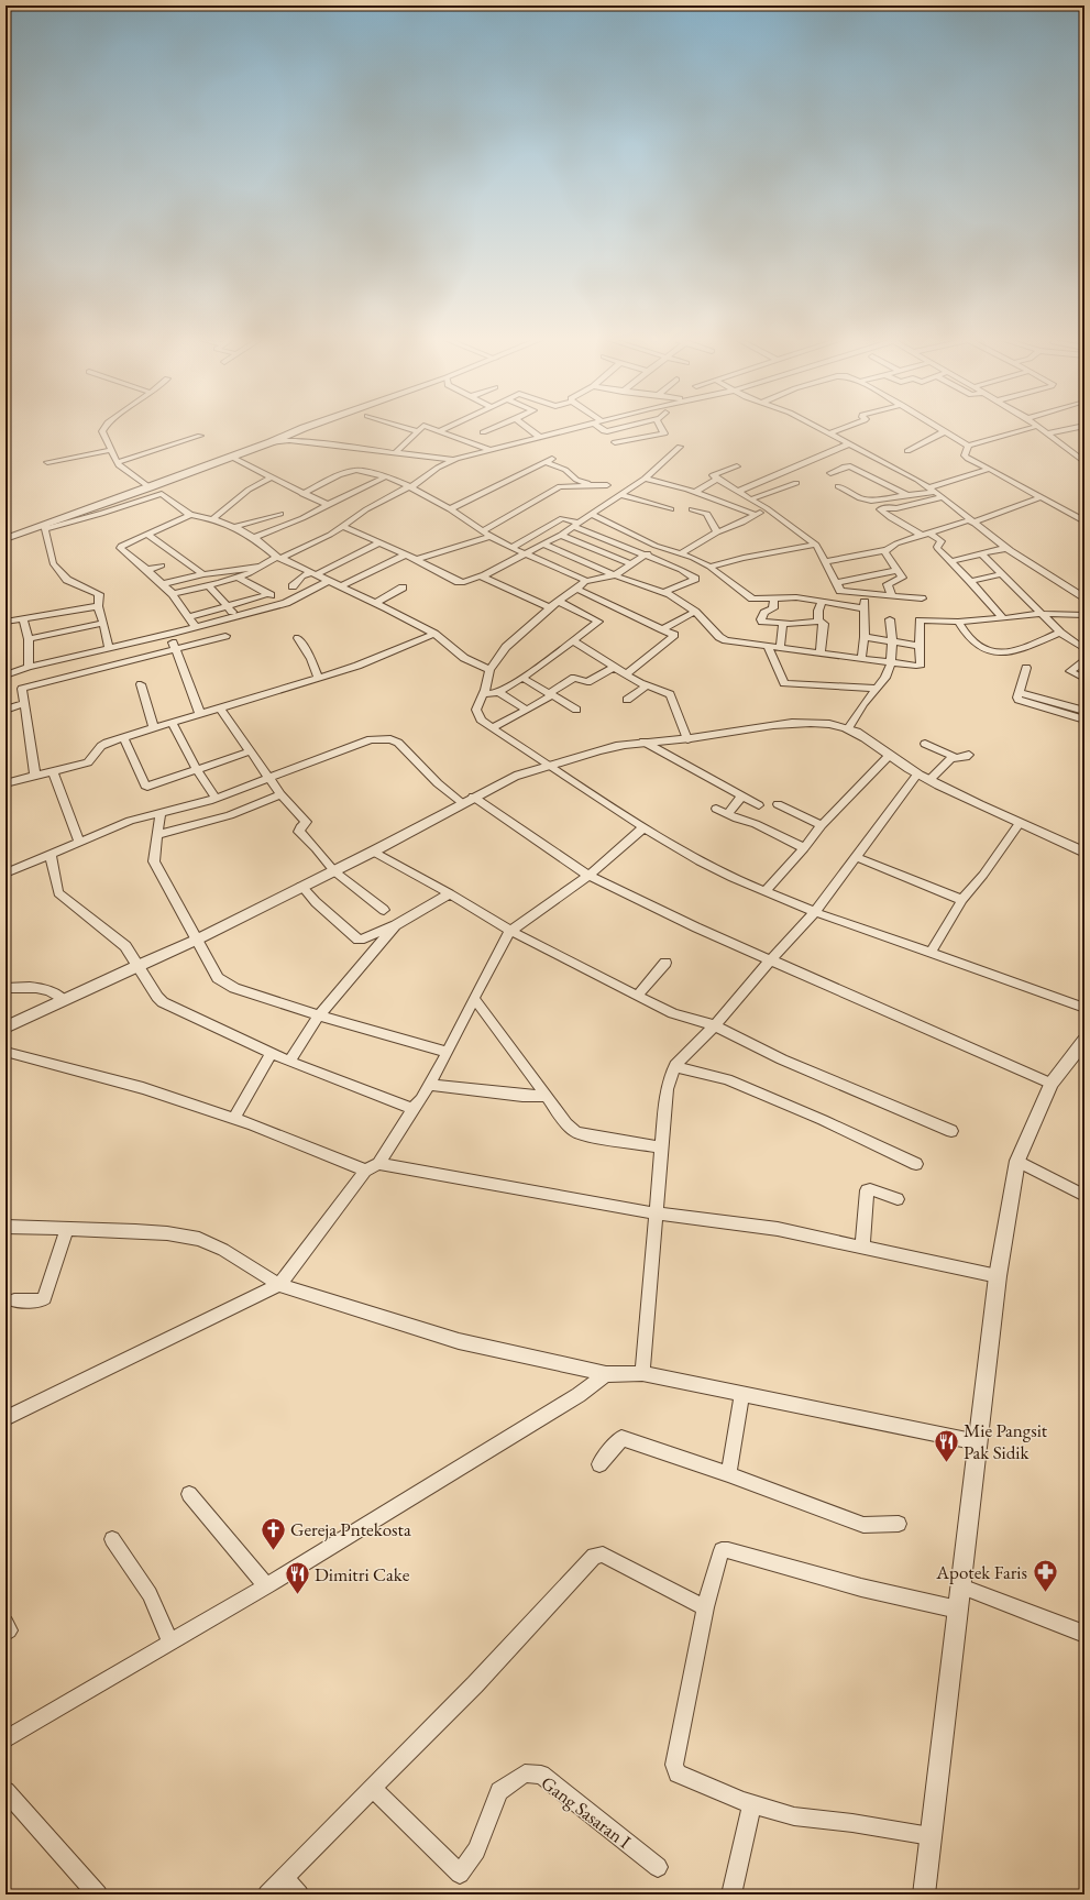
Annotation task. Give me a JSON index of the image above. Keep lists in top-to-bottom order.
{
  "streets": {
    "street": ["Gang Sasaran I"]
  },
  "places": {
    "restaurant": ["Mie Pangsit Pak Sidik", "Dimitri Cake"],
    "church": ["Gereja Pntekosta"],
    "pharmacy": ["Apotek Faris"]
  }
}
